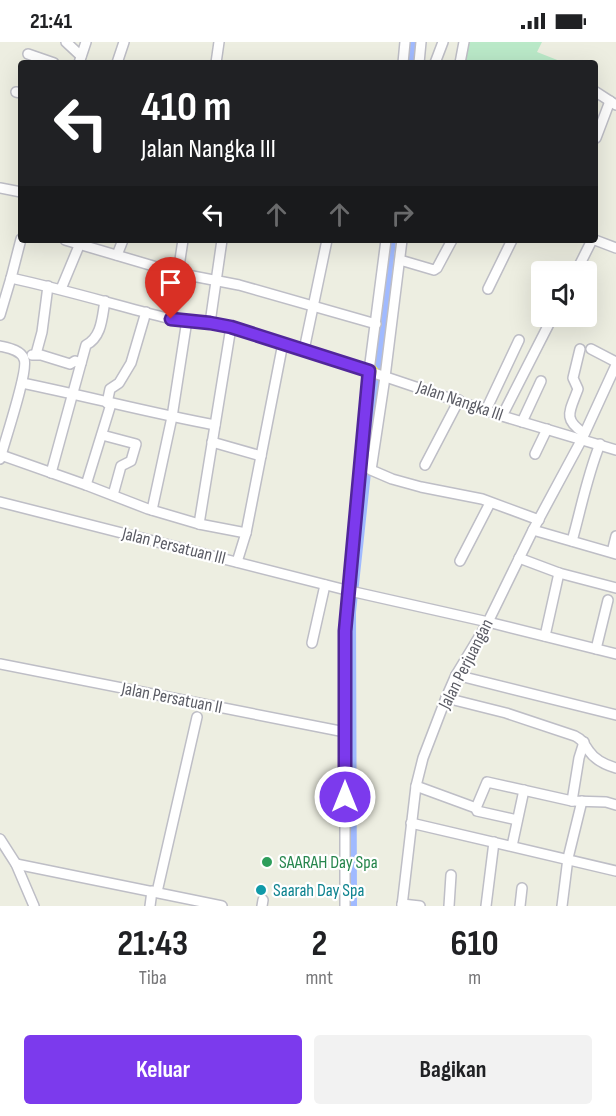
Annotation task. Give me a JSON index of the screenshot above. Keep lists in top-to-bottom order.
{
  "streets": {
    "street": [
      "Jalan Nangka III",
      "Jalan Persatuan III",
      "Jalan Perjuangan",
      "Jalan Persatuan II"
    ]
  },
  "crossings": [
    ["Jalan Nangka III", "Jalan Perjuangan"],
    ["Jalan Persatuan III", "Jalan Perjuangan"]
  ],
  "places": ["SAARAH Day Spa", "Saarah Day Spa"],
  "page": {
    "status": "21:41",
    "turn": ["410 m", "Jalan Nangka III"],
    "eta": [
      "21:43",
      "Tiba",
      "2",
      "mnt",
      "610",
      "m"
    ],
    "buttons": ["Keluar", "Bagikan"]
  }
}
